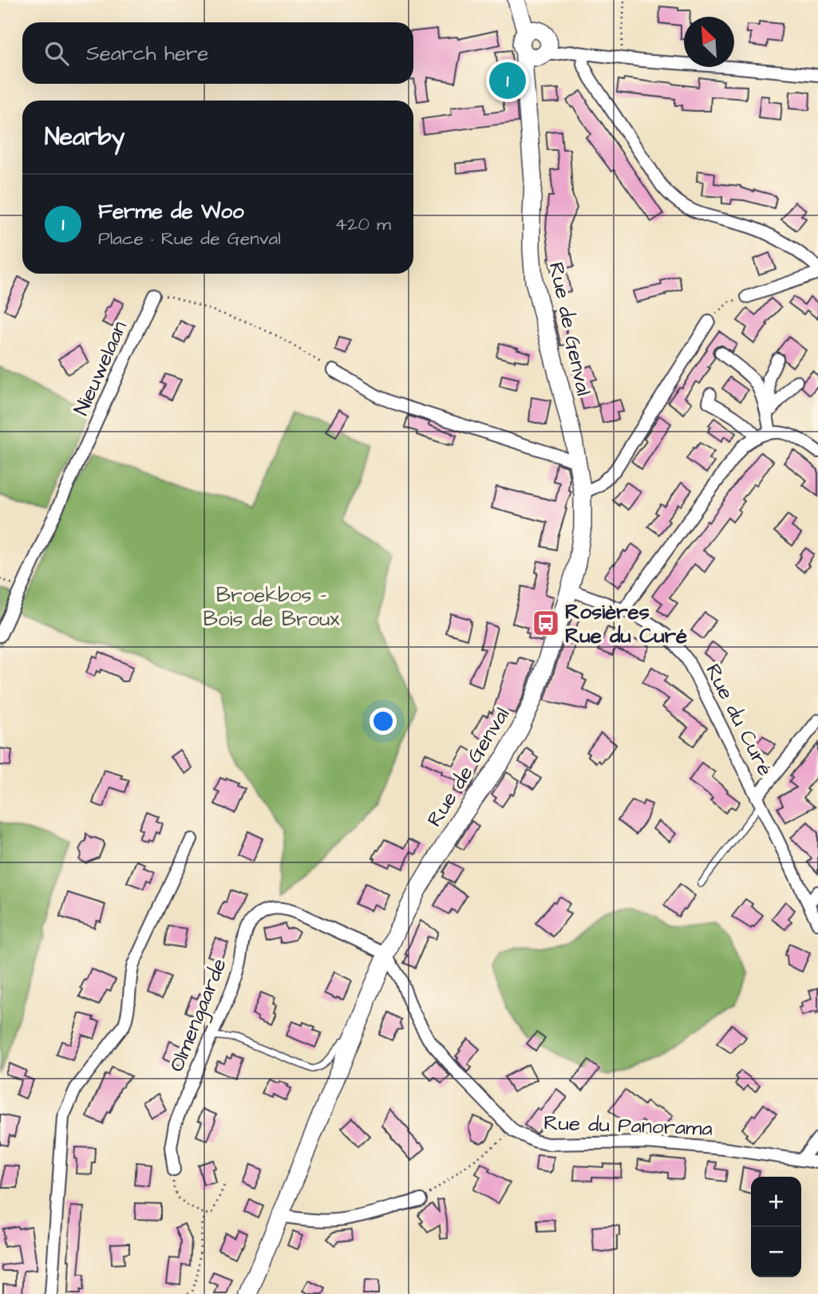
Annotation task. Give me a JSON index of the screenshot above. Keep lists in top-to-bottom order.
{
  "streets": {
    "street": [
      "Rue de Genval",
      "Nieuwelaan",
      "Rue du Curé",
      "Olmengaarde",
      "Rue du Panorama"
    ]
  },
  "crossings": [
    ["Rue de Genval", "Rue du Curé"],
    ["Rue de Genval", "Olmengaarde"],
    ["Rue de Genval", "Rue du Panorama"],
    ["Olmengaarde", "Rue du Panorama"]
  ],
  "parks": ["Broekbos - Bois de Broux"],
  "places": {
    "bus stop": ["Rosières Rue du Curé"]
  },
  "north": "top left",
  "page": {
    "search": "Search here",
    "pins": "1",
    "heading": "Nearby",
    "list": [
      {
        "mark": "1",
        "name": "Ferme de Woo",
        "note": "Place · Rue de Genval",
        "value": "420 m"
      }
    ],
    "map_buttons": ["+", "−"]
  }
}
